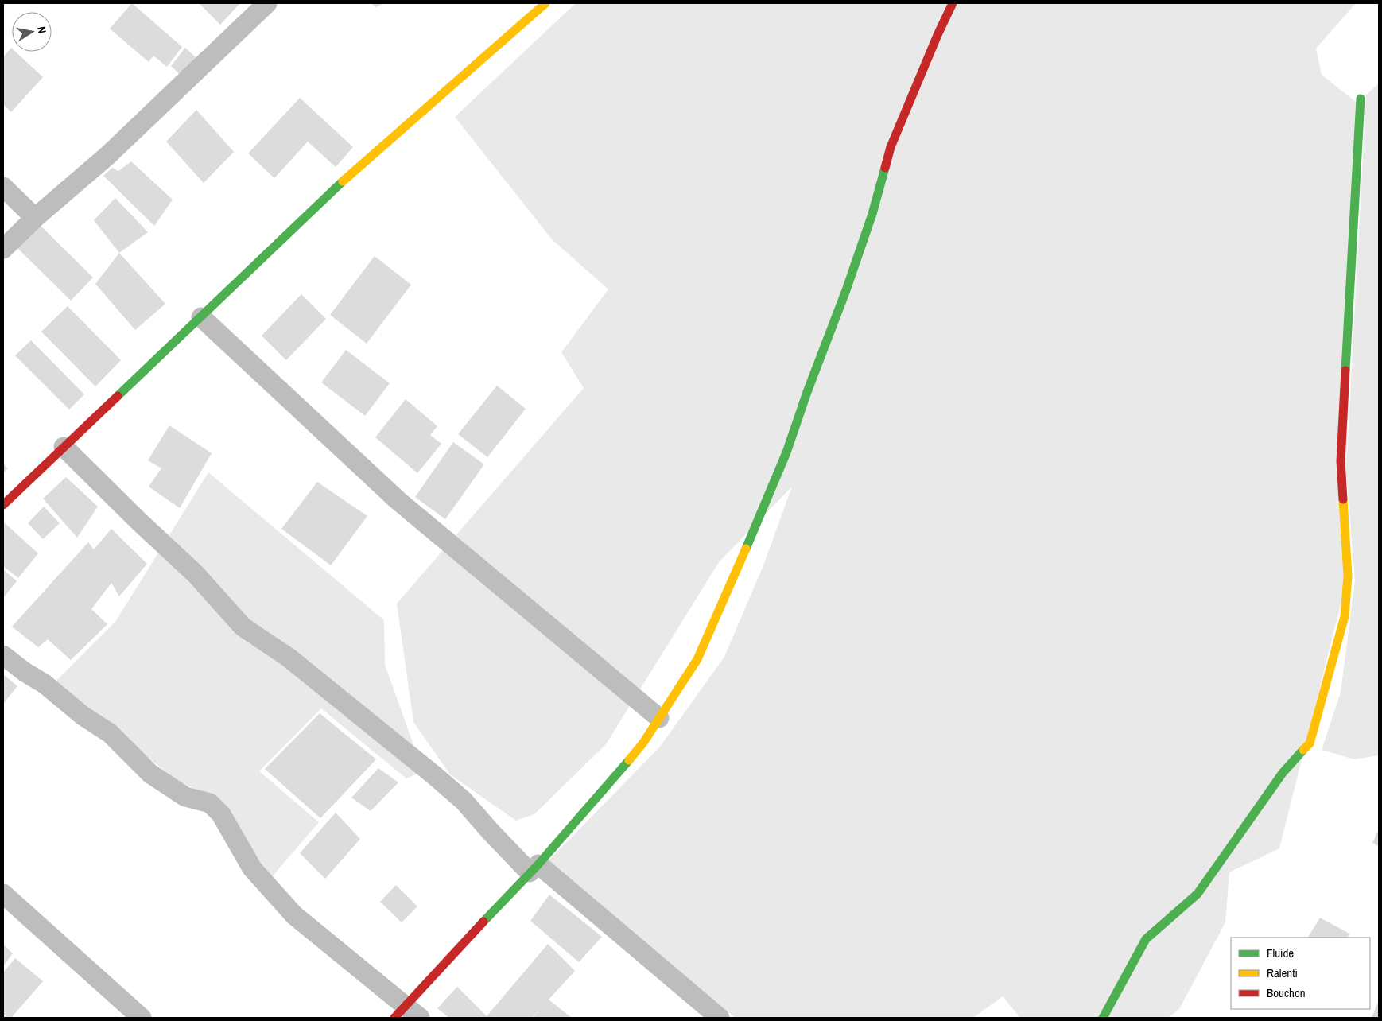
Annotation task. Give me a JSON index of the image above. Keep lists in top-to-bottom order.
{
  "legend": ["Fluide", "Ralenti", "Bouchon"],
  "north": "right"
}
